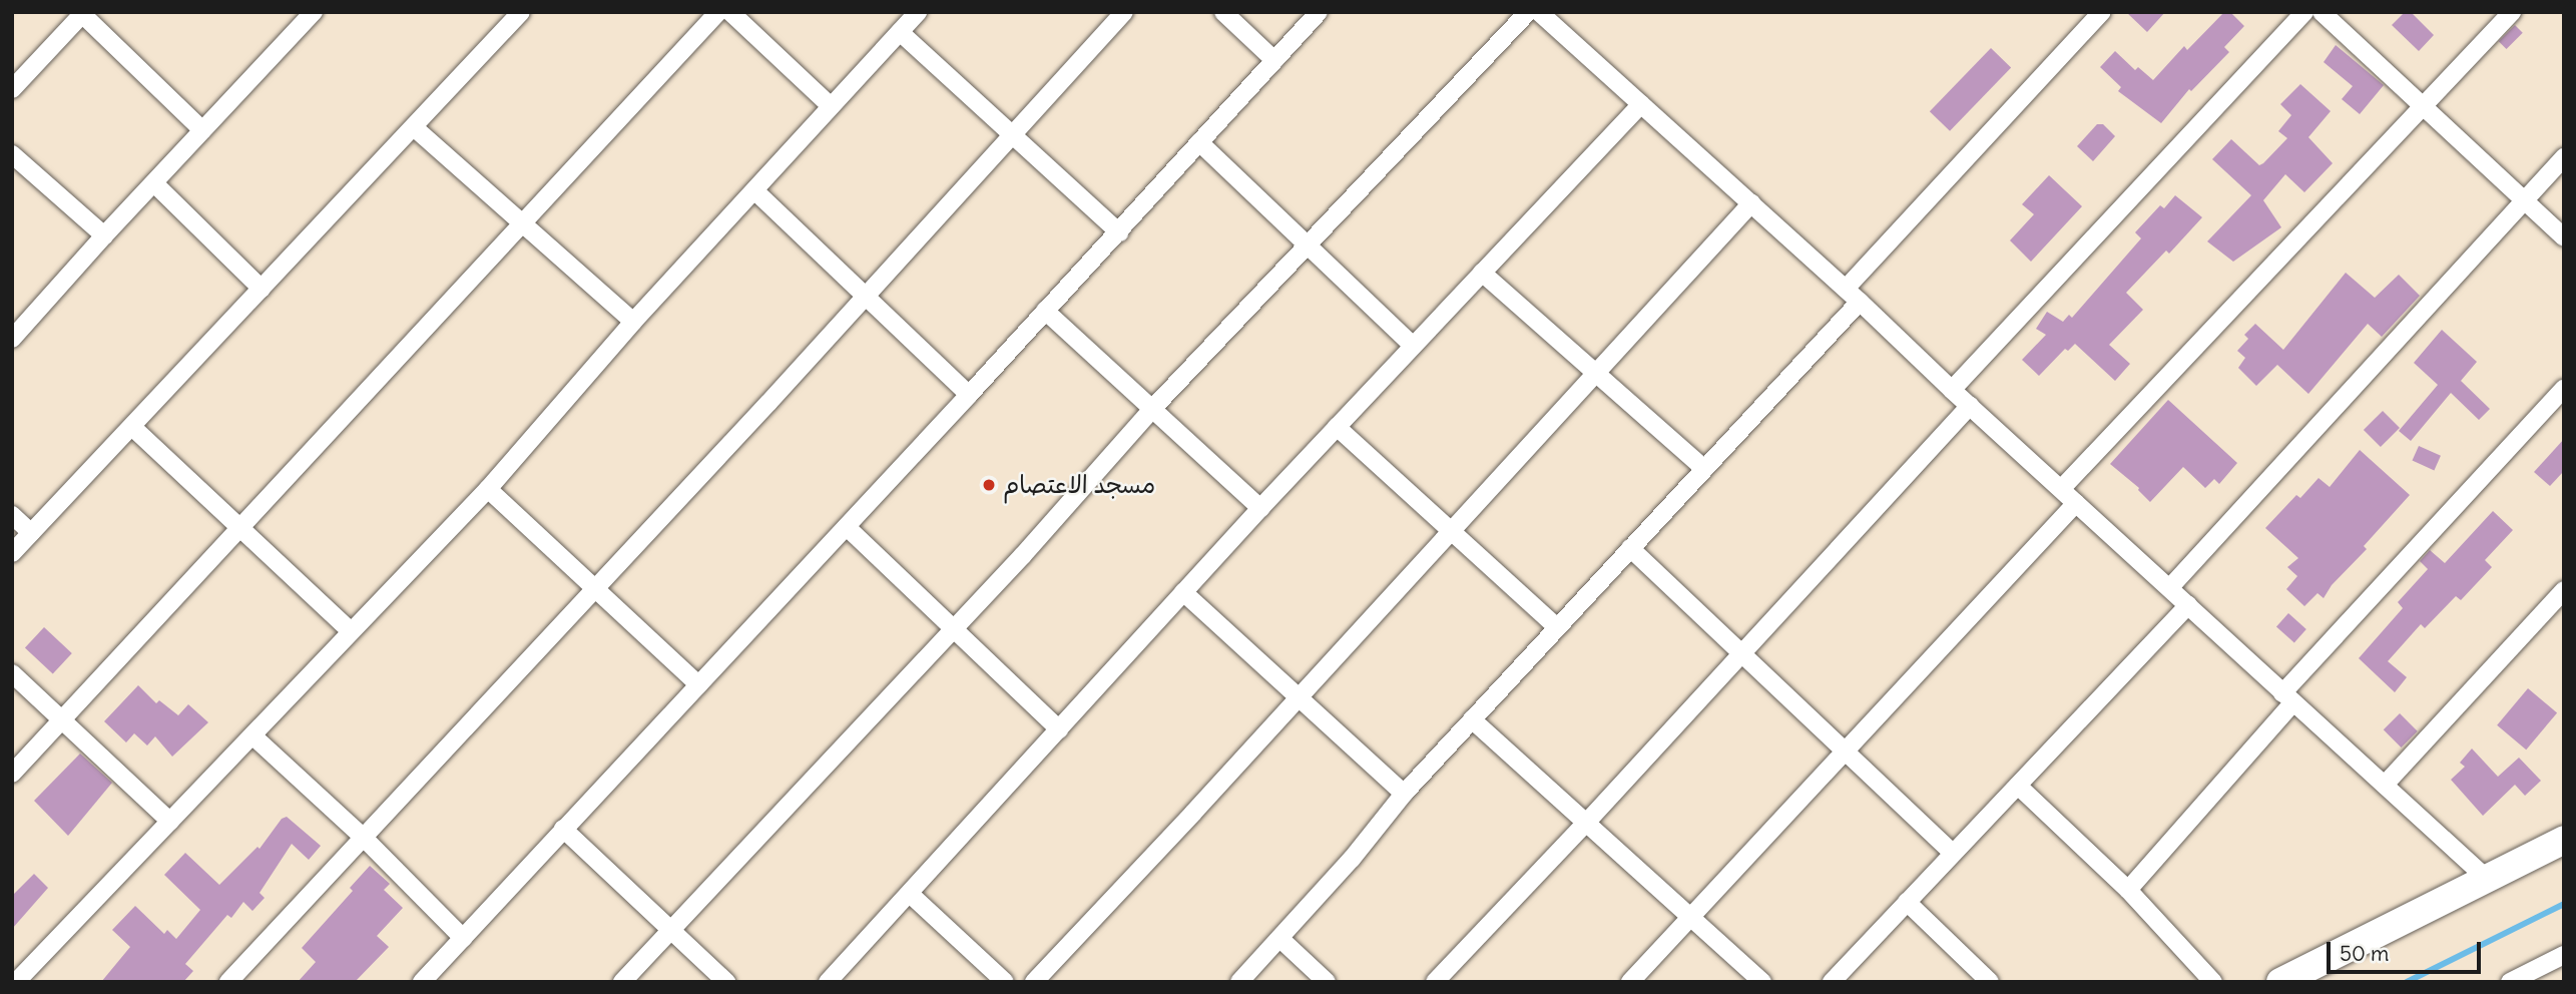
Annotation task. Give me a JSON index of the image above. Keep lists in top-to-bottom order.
{
  "places": ["مسجد الاعتصام"],
  "scale_bar": "50 m"
}
